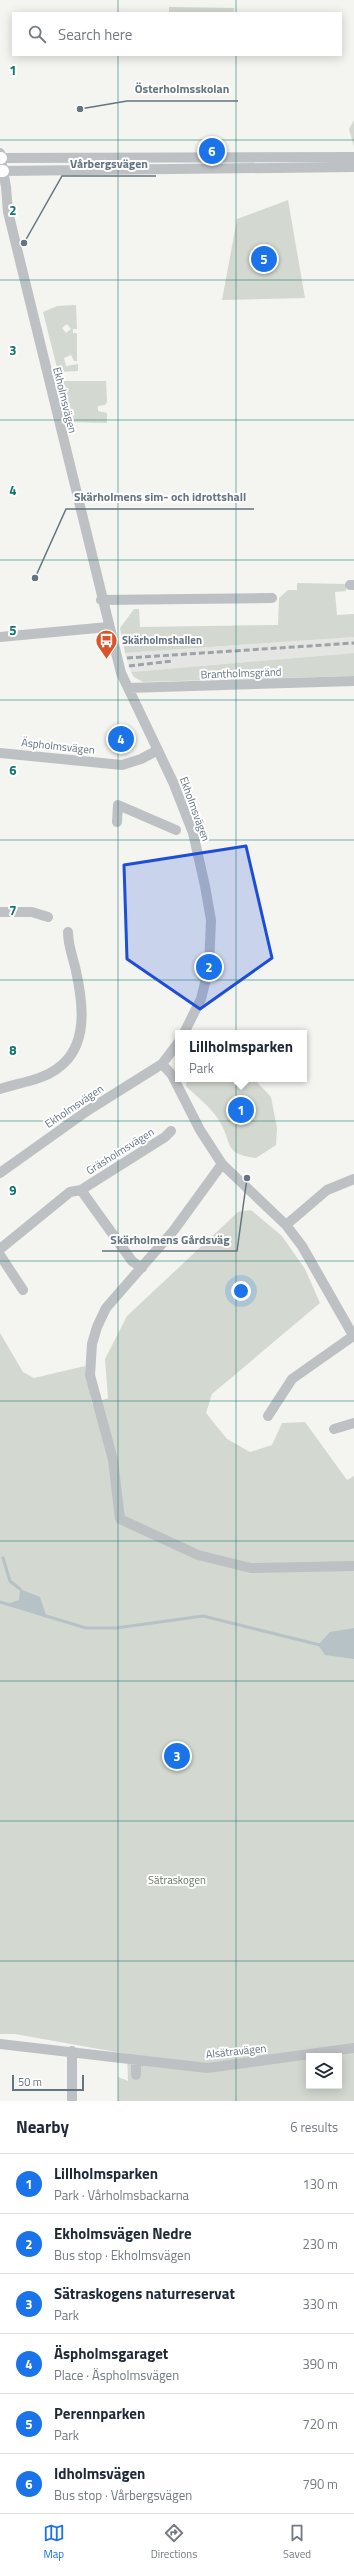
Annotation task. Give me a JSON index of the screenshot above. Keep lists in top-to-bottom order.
{
  "streets": {
    "street": [
      "Ekholmsvägen",
      "Brantholmsgränd",
      "Äspholmsvägen",
      "Gräsholmsvägen",
      "Alsätravägen"
    ]
  },
  "crossings": [
    ["Ekholmsvägen", "Brantholmsgränd"],
    ["Ekholmsvägen", "Äspholmsvägen"]
  ],
  "parks": ["Sätraskogen"],
  "places": {
    "other": [
      "Österholmsskolan",
      "Vårbergsvägen",
      "Skärholmens sim- och idrottshall",
      "Skärholmens Gårdsväg"
    ],
    "bus stop": ["Skärholmshallen"]
  },
  "scale_bar": "50 m",
  "page": {
    "search": "Search here",
    "pins": [
      "6",
      "5",
      "4",
      "2",
      "1",
      "3"
    ],
    "popup": ["Lillholmsparken", "Park"],
    "scale": "50 m",
    "heading": ["Nearby", "6 results"],
    "list": [
      {
        "mark": "1",
        "name": "Lillholmsparken",
        "note": "Park · Vårholmsbackarna",
        "value": "130 m"
      },
      {
        "mark": "2",
        "name": "Ekholmsvägen Nedre",
        "note": "Bus stop · Ekholmsvägen",
        "value": "230 m"
      },
      {
        "mark": "3",
        "name": "Sätraskogens naturreservat",
        "note": "Park",
        "value": "330 m"
      },
      {
        "mark": "4",
        "name": "Äspholmsgaraget",
        "note": "Place · Äspholmsvägen",
        "value": "390 m"
      },
      {
        "mark": "5",
        "name": "Perennparken",
        "note": "Park",
        "value": "720 m"
      },
      {
        "mark": "6",
        "name": "Idholmsvägen",
        "note": "Bus stop · Vårbergsvägen",
        "value": "790 m"
      }
    ],
    "nav": ["Map", "Directions", "Saved"]
  },
  "grid": {
    "rows": [
      "1",
      "2",
      "3",
      "4",
      "5",
      "6",
      "7",
      "8",
      "9"
    ]
  }
}
